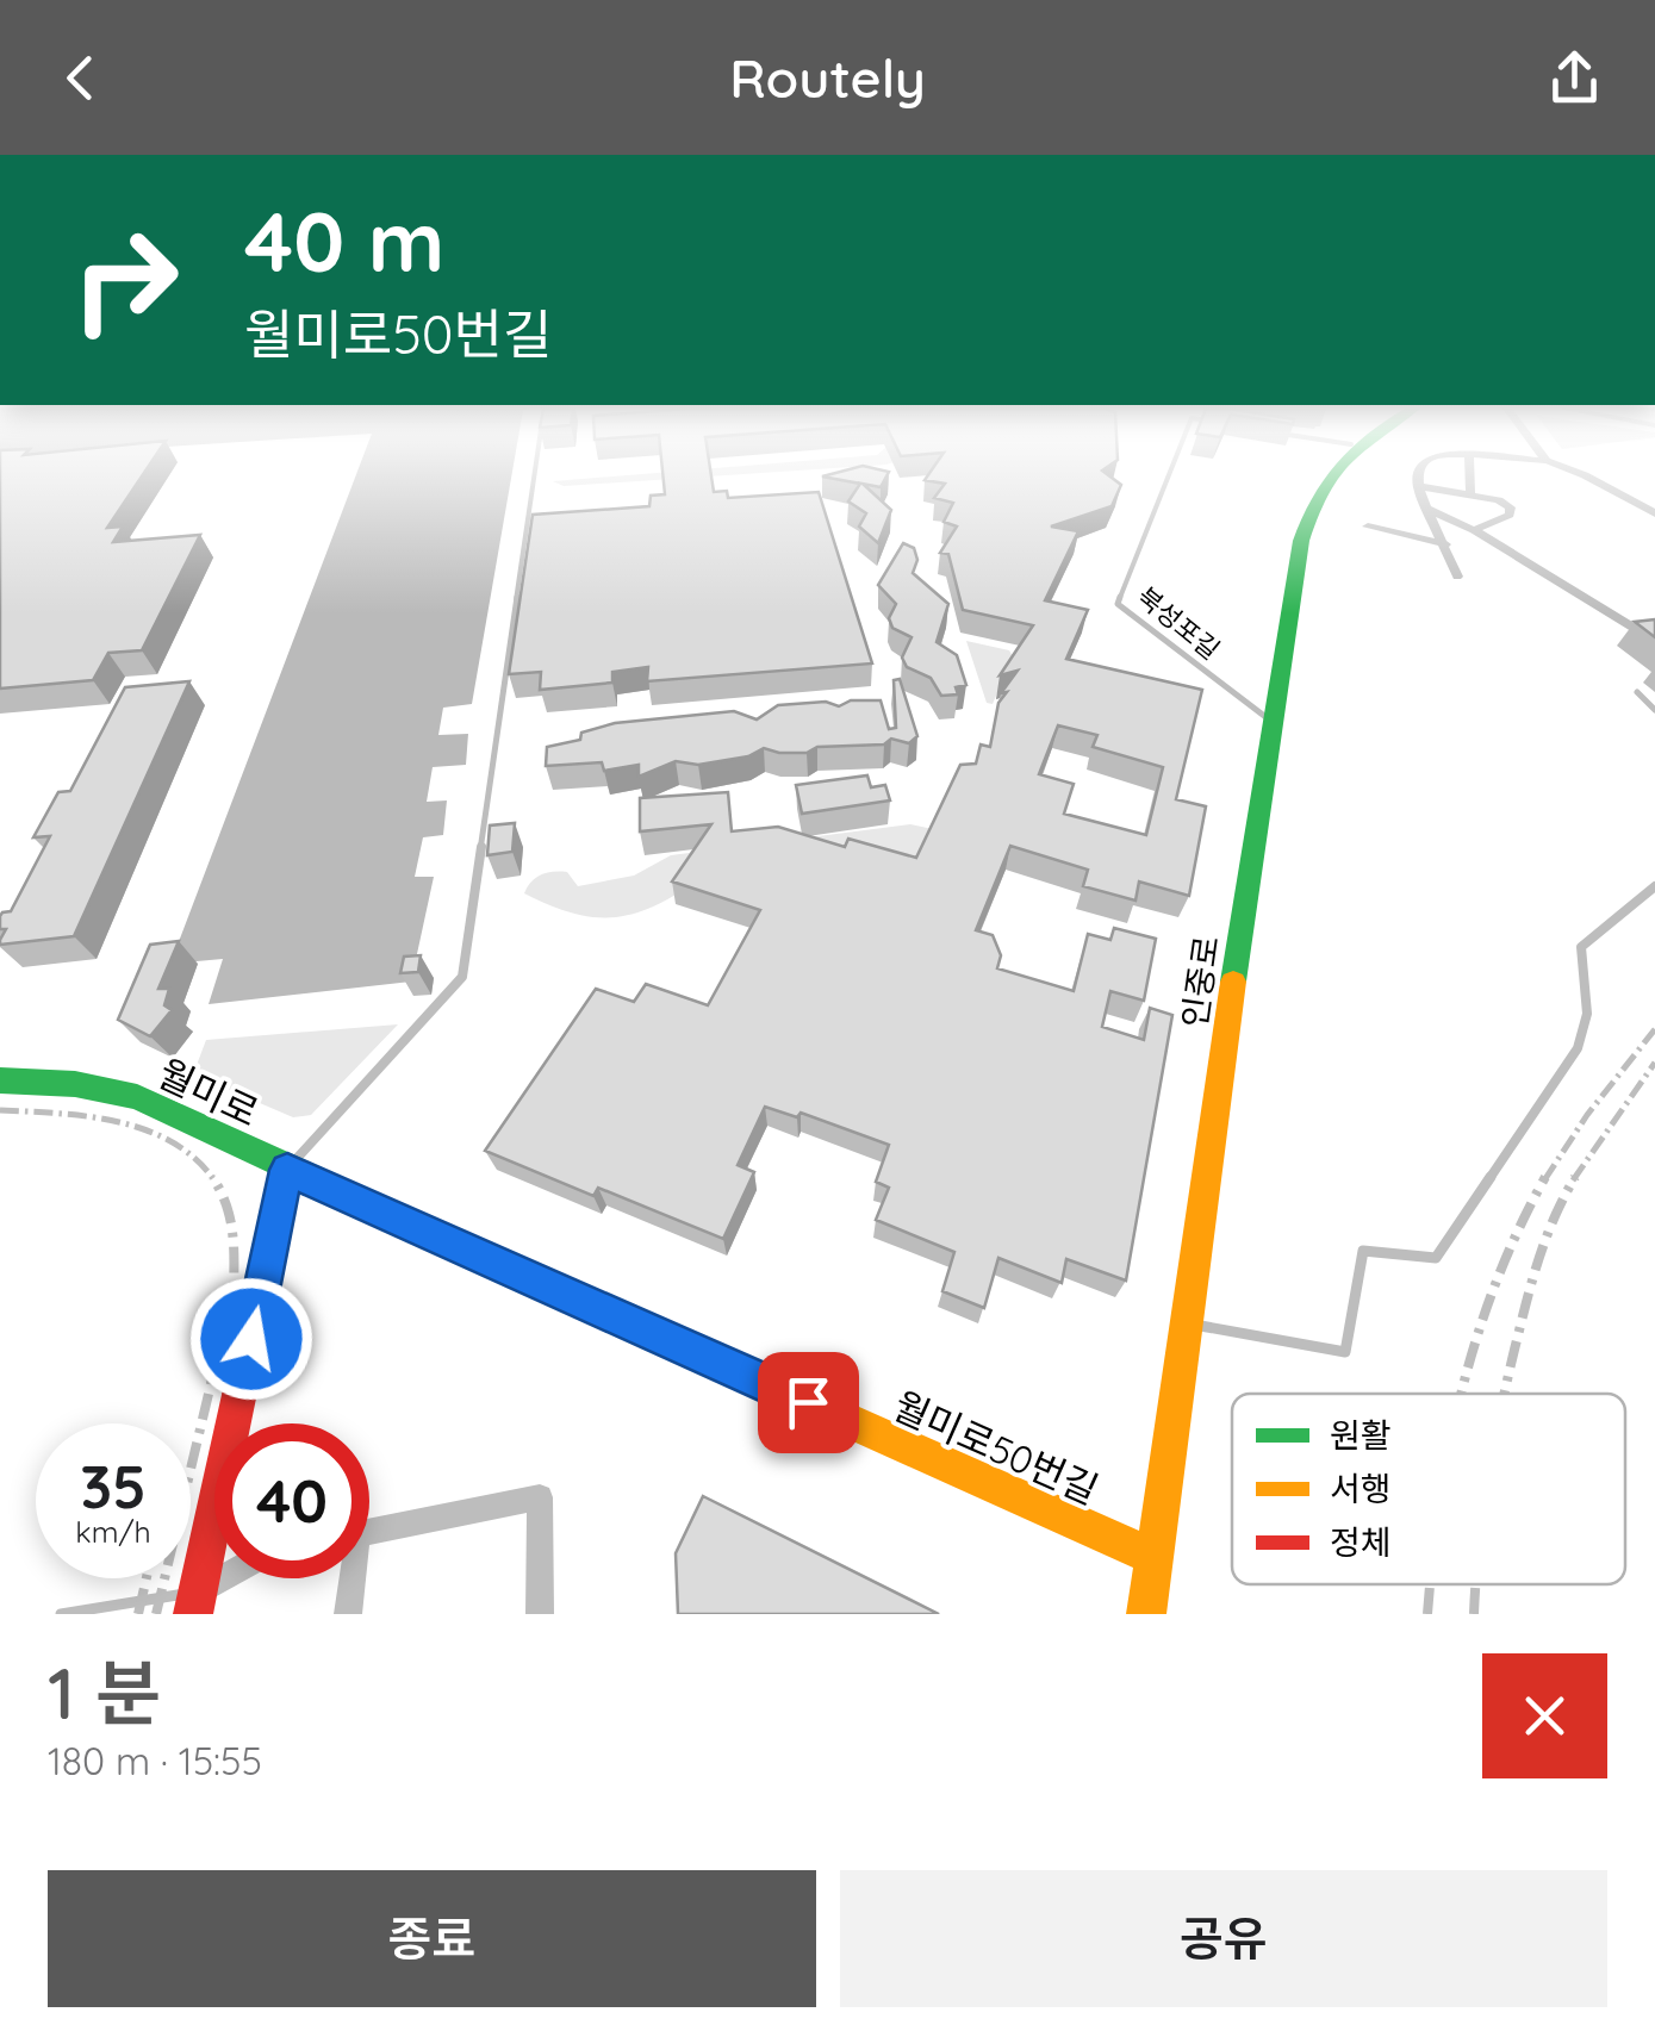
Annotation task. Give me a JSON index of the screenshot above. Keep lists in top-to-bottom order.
{
  "streets": {
    "main road": ["인중로", "월미로", "월미로50번길"],
    "lane": ["북성포길"]
  },
  "crossings": [
    ["북성포길", "인중로"],
    ["인중로", "월미로50번길"],
    ["월미로", "월미로50번길"]
  ],
  "legend": ["원활", "서행", "정체"],
  "page": {
    "header": "Routely",
    "turn": ["40 m", "월미로50번길"],
    "speed": "35 km/h",
    "limit": "40",
    "heading": ["1 분", "180 m · 15:55"],
    "buttons": ["종료", "공유"]
  }
}
